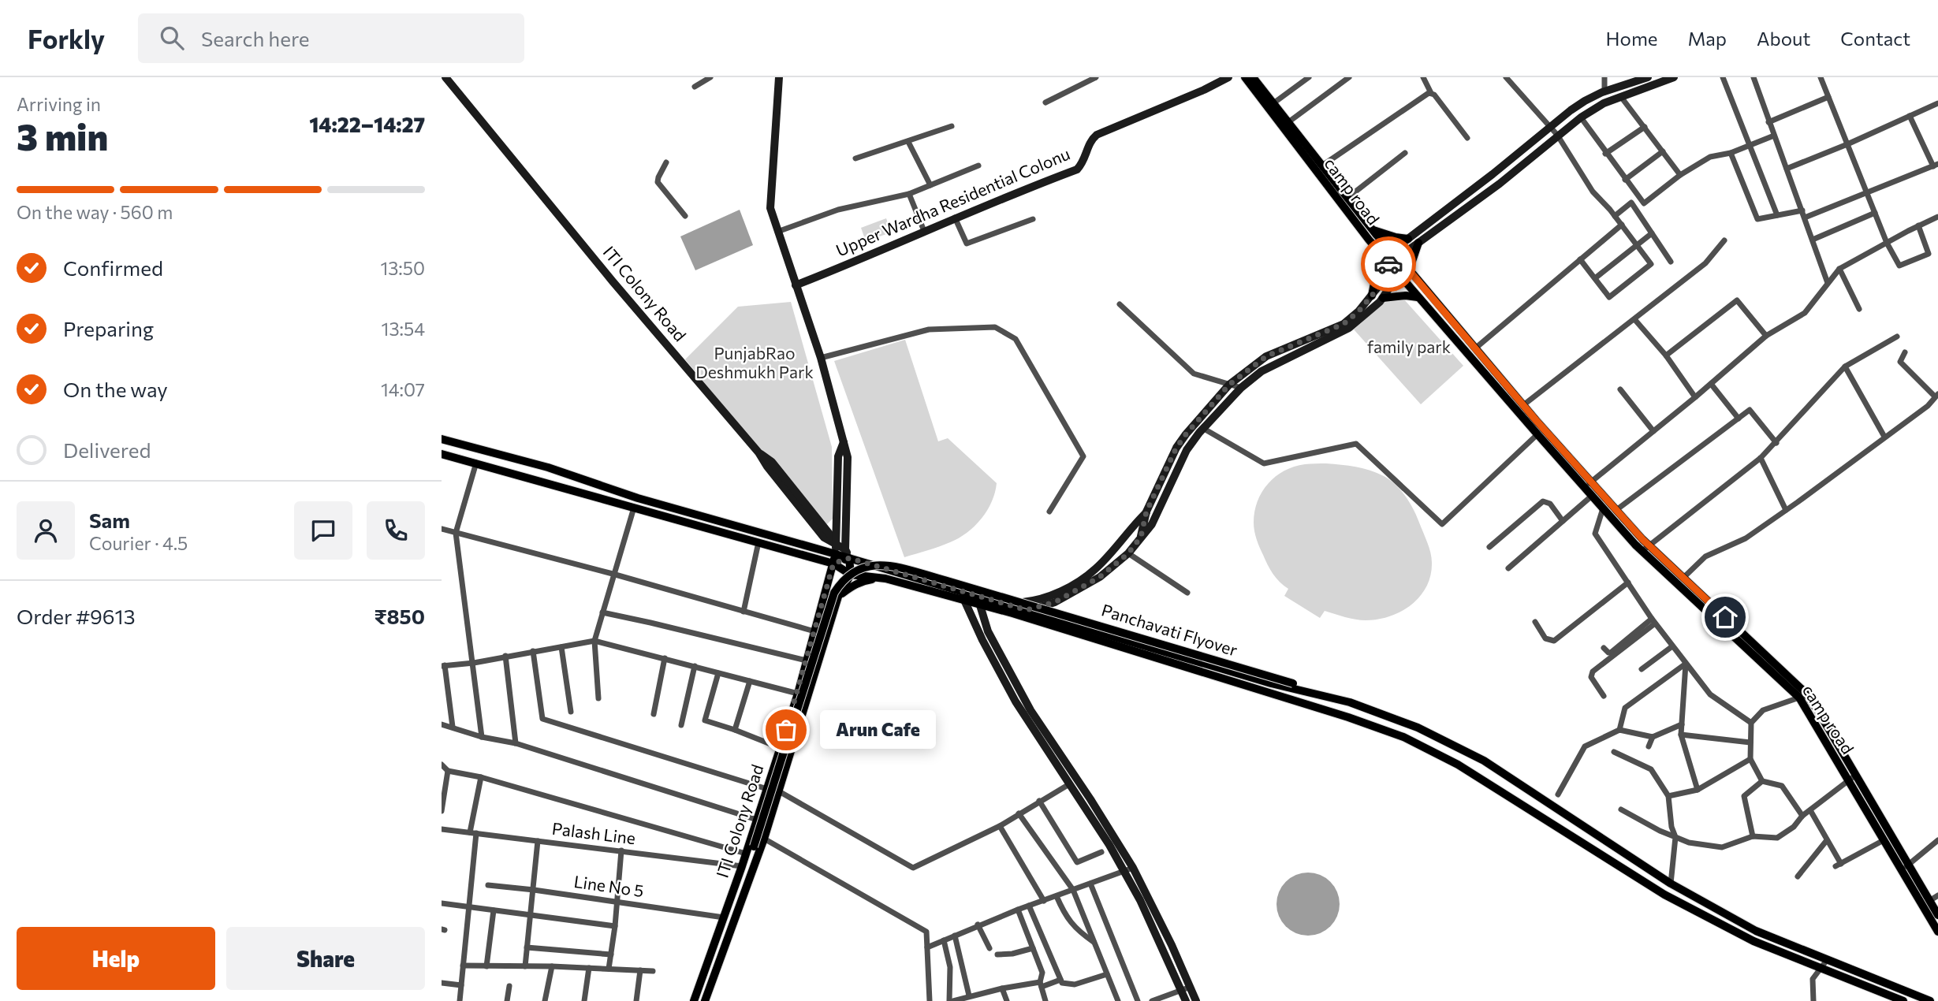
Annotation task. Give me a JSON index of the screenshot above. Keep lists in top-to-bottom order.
{
  "streets": {
    "main road": ["camp road", "ITI Colony Road", "Panchavati Flyover"],
    "street": ["Upper Wardha Residential Colonu", "Palash Line", "Line No 5"]
  },
  "crossings": [
    ["ITI Colony Road", "Panchavati Flyover"],
    ["ITI Colony Road", "Palash Line"],
    ["ITI Colony Road", "Line No 5"],
    ["Panchavati Flyover", "Palash Line"]
  ],
  "parks": ["family park", "PunjabRao Deshmukh Park"],
  "places": ["Arun Cafe"],
  "page": {
    "header": "Forkly",
    "search": "Search here",
    "nav": [
      "Home",
      "Map",
      "About",
      "Contact"
    ],
    "heading": ["3 min", "Arriving in", "14:22–14:27"],
    "panel": [
      "Sam",
      "Courier · 4.5",
      "Order #9613",
      "₹850"
    ],
    "bar": "On the way · 560 m",
    "list": [
      ["Confirmed", "13:50"],
      ["Preparing", "13:54"],
      ["On the way", "14:07"],
      "Delivered"
    ],
    "bubble": "Arun Cafe",
    "buttons": ["Help", "Share"]
  }
}
